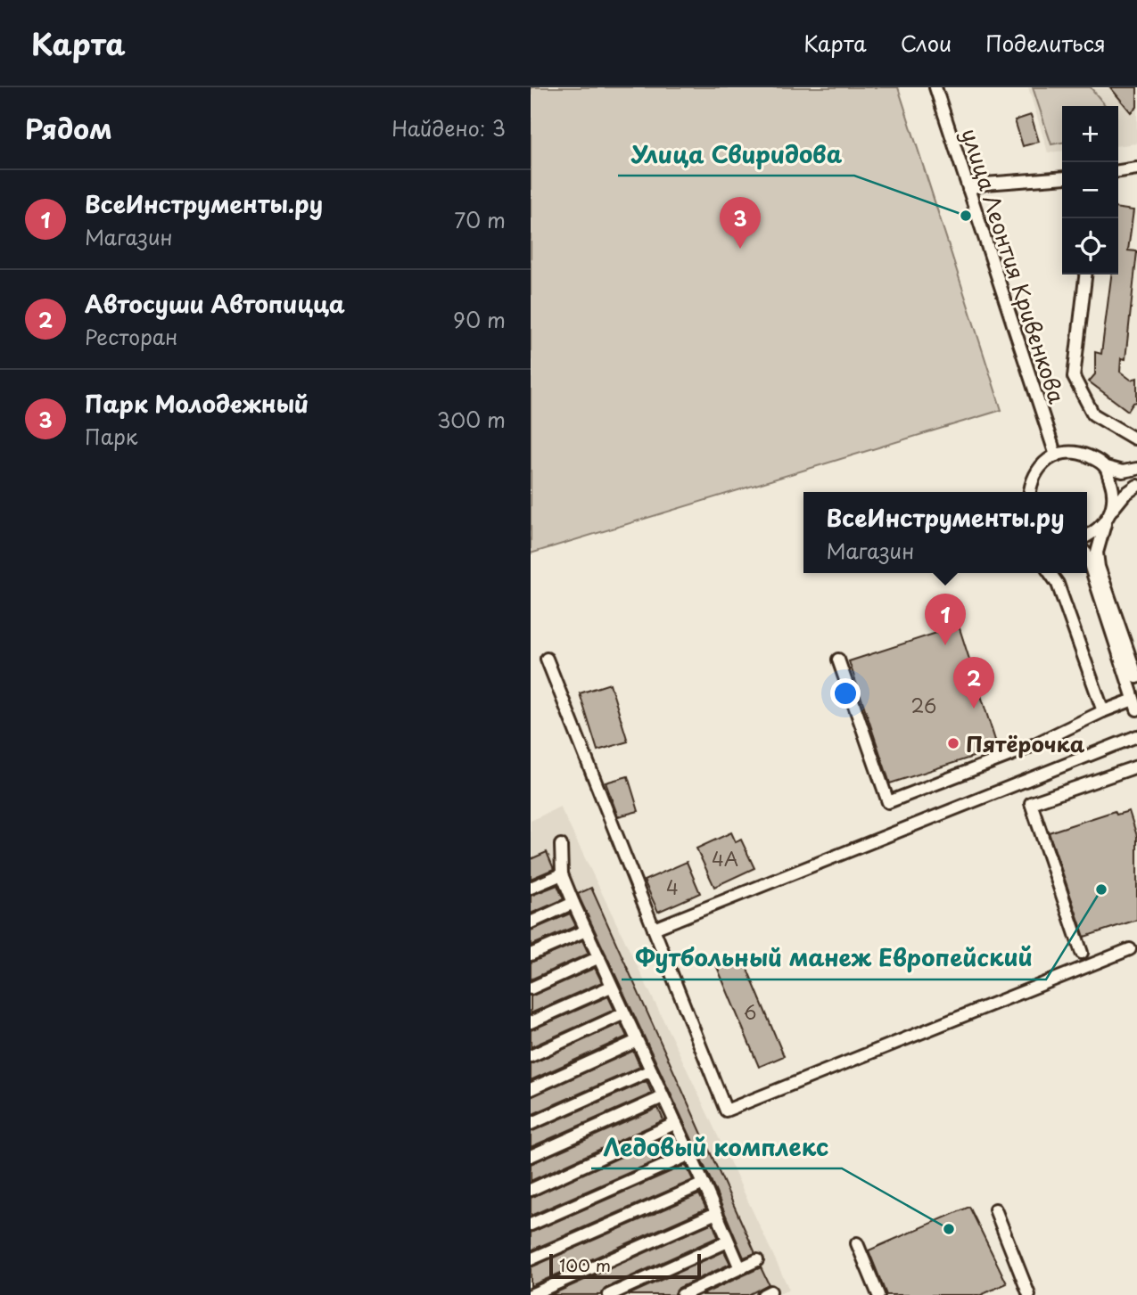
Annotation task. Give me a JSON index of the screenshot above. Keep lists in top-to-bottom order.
{
  "streets": {
    "street": ["улица Леонтия Кривенкова"]
  },
  "places": [
    "Улица Свиридова",
    "Пятёрочка",
    "Футбольный манеж Европейский",
    "Ледовый комплекс"
  ],
  "house_numbers": [
    "26",
    "4А",
    "4",
    "6"
  ],
  "scale_bar": "100 m",
  "page": {
    "header": "Карта",
    "nav": ["Карта", "Слои", "Поделиться"],
    "heading": ["Рядом", "Найдено: 3"],
    "map_buttons": ["+", "−"],
    "list": [
      {
        "mark": "1",
        "name": "ВсеИнструменты.ру",
        "note": "Магазин",
        "value": "70 m"
      },
      {
        "mark": "2",
        "name": "Автосуши Автопицца",
        "note": "Ресторан",
        "value": "90 m"
      },
      {
        "mark": "3",
        "name": "Парк Молодежный",
        "note": "Парк",
        "value": "300 m"
      }
    ],
    "pins": ["3", "1", "2"],
    "popup": ["ВсеИнструменты.ру", "Магазин"],
    "scale": "100 m"
  }
}
